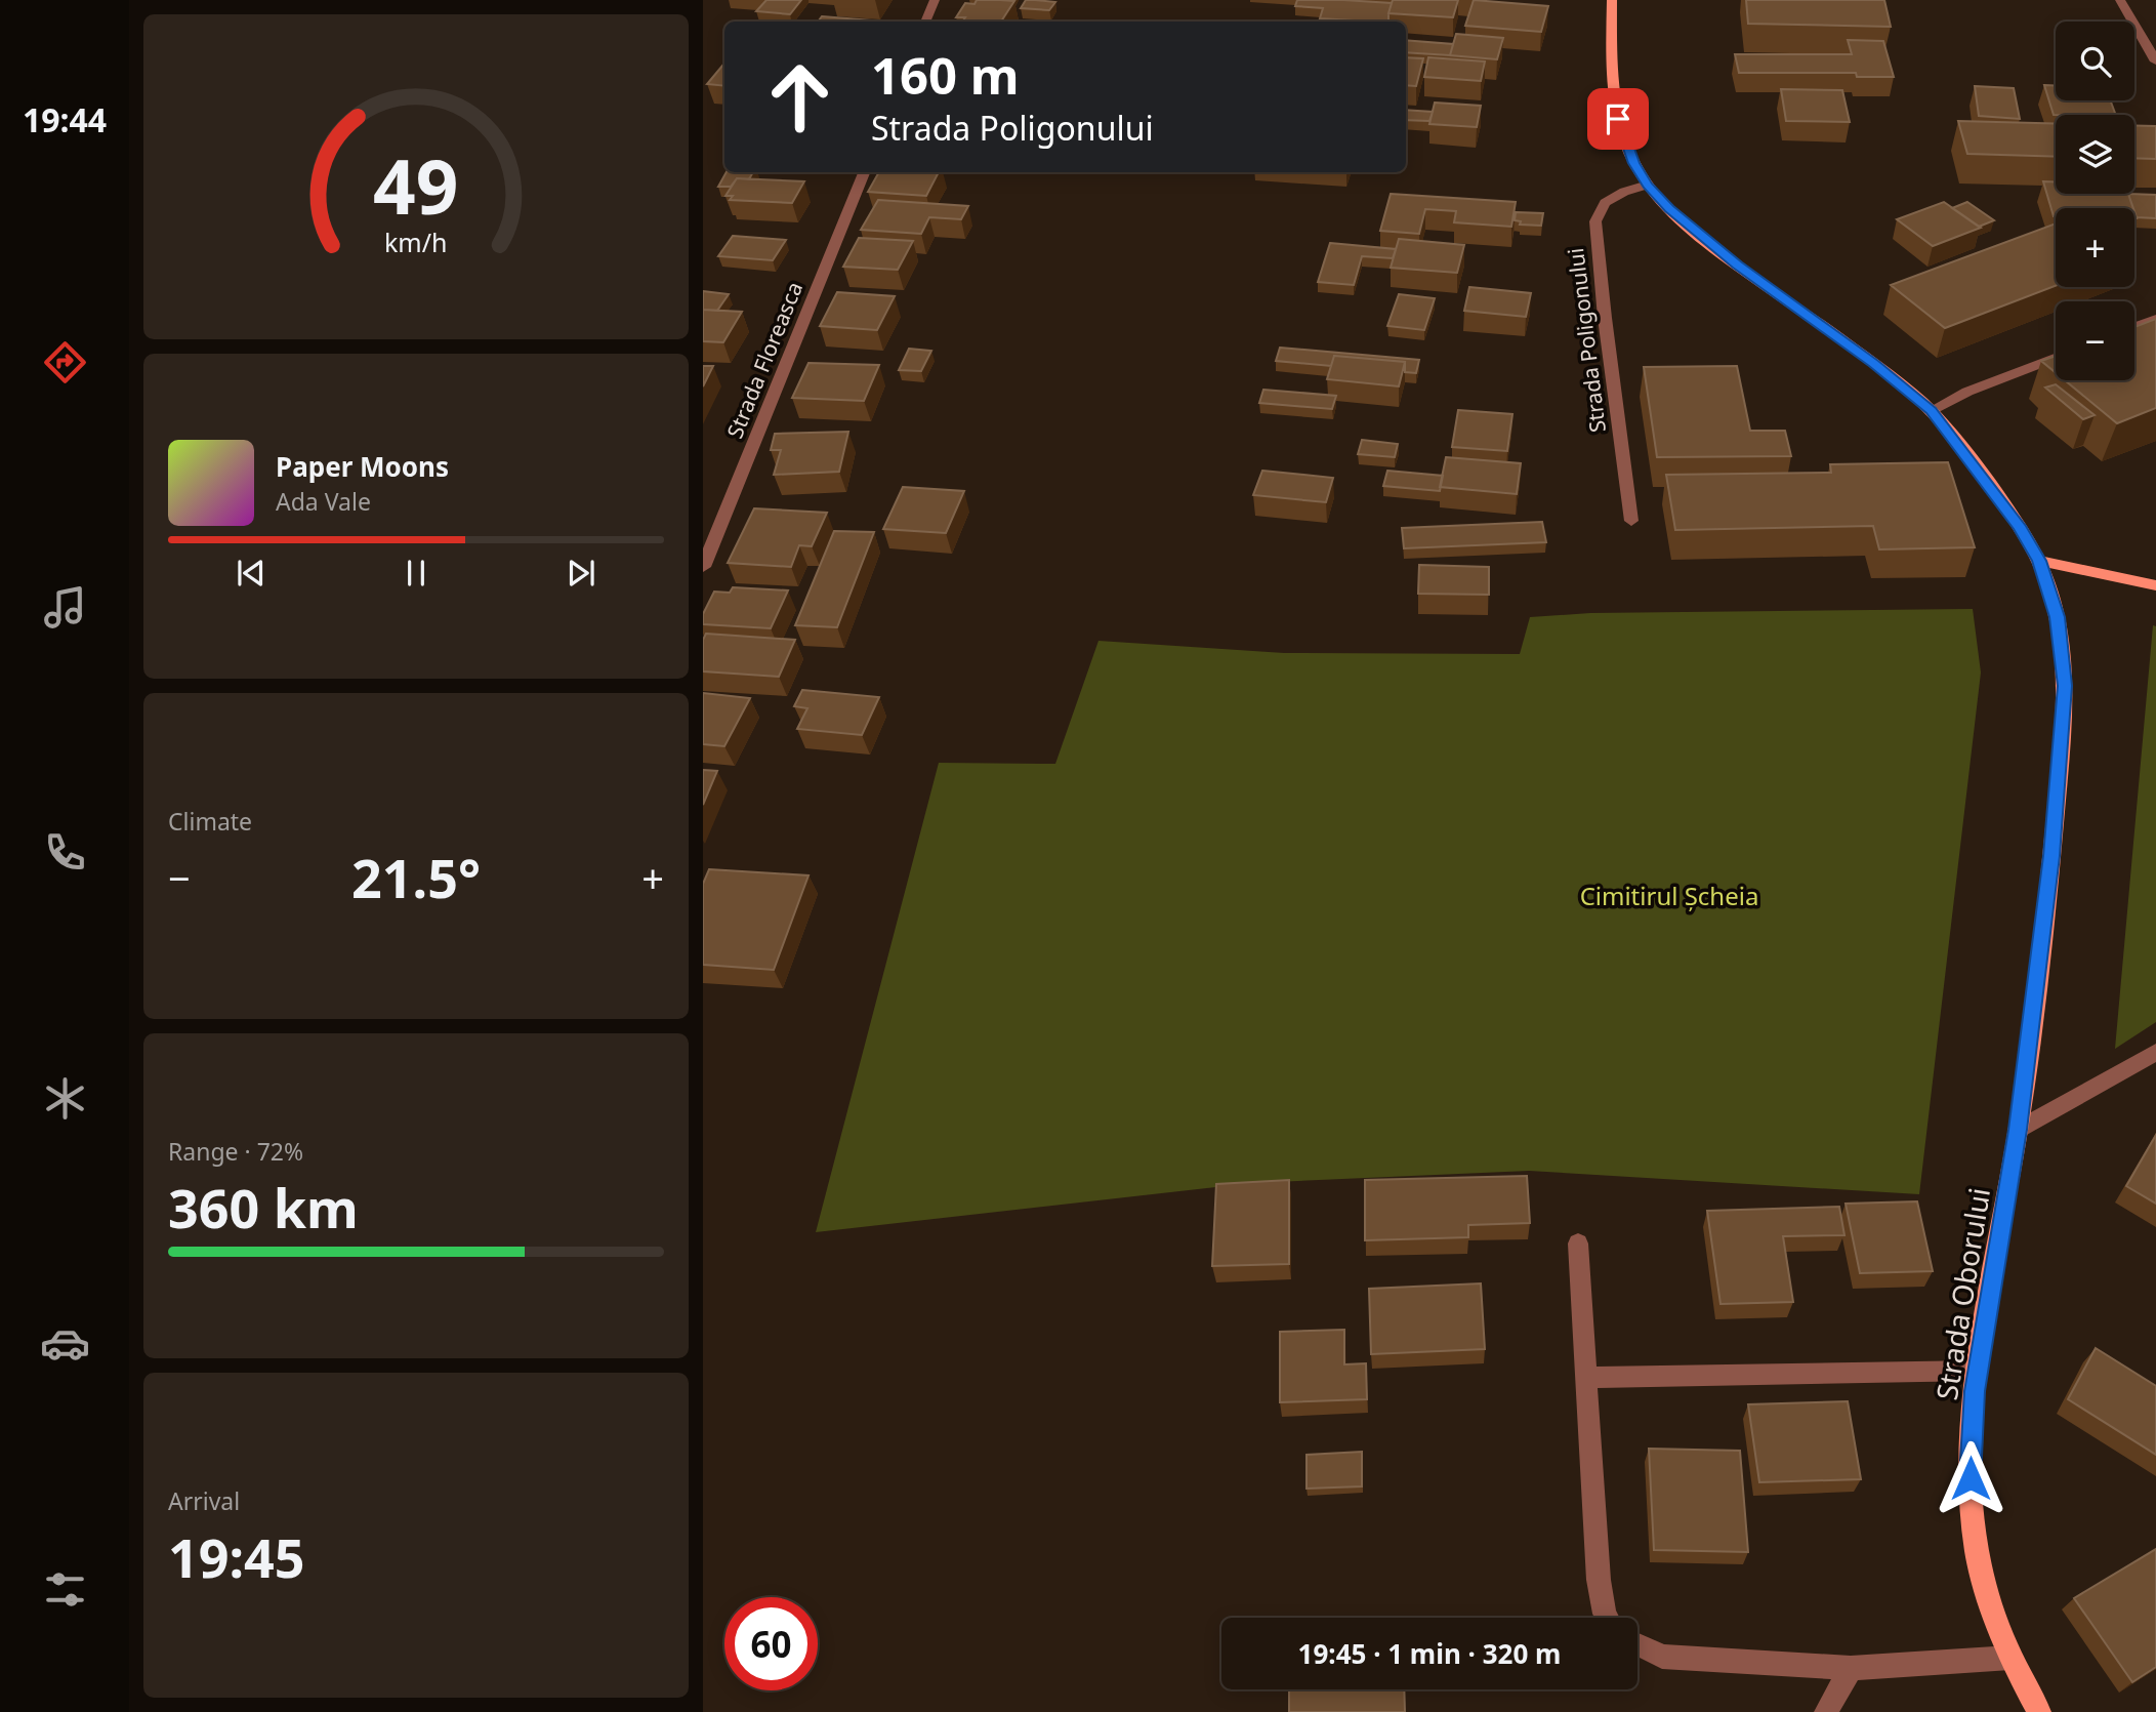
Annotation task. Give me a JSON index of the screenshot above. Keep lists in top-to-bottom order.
{
  "streets": {
    "main road": ["Strada Oborului"],
    "street": ["Strada Poligonului", "Strada Floreasca"]
  },
  "parks": ["Cimitirul Șcheia"],
  "page": {
    "tabs": "19:44",
    "map_buttons": ["+", "−"],
    "turn": ["160 m", "Strada Poligonului"],
    "song": ["Paper Moons", "Ada Vale"],
    "tile": [
      "Climate",
      ["Range · 72%", "360 km"],
      ["Arrival", "19:45"]
    ],
    "heat": ["−", "21.5°", "+"],
    "limit": "60",
    "trip": "19:45 · 1 min · 320 m",
    "gauge": ["49", "km/h"]
  }
}
